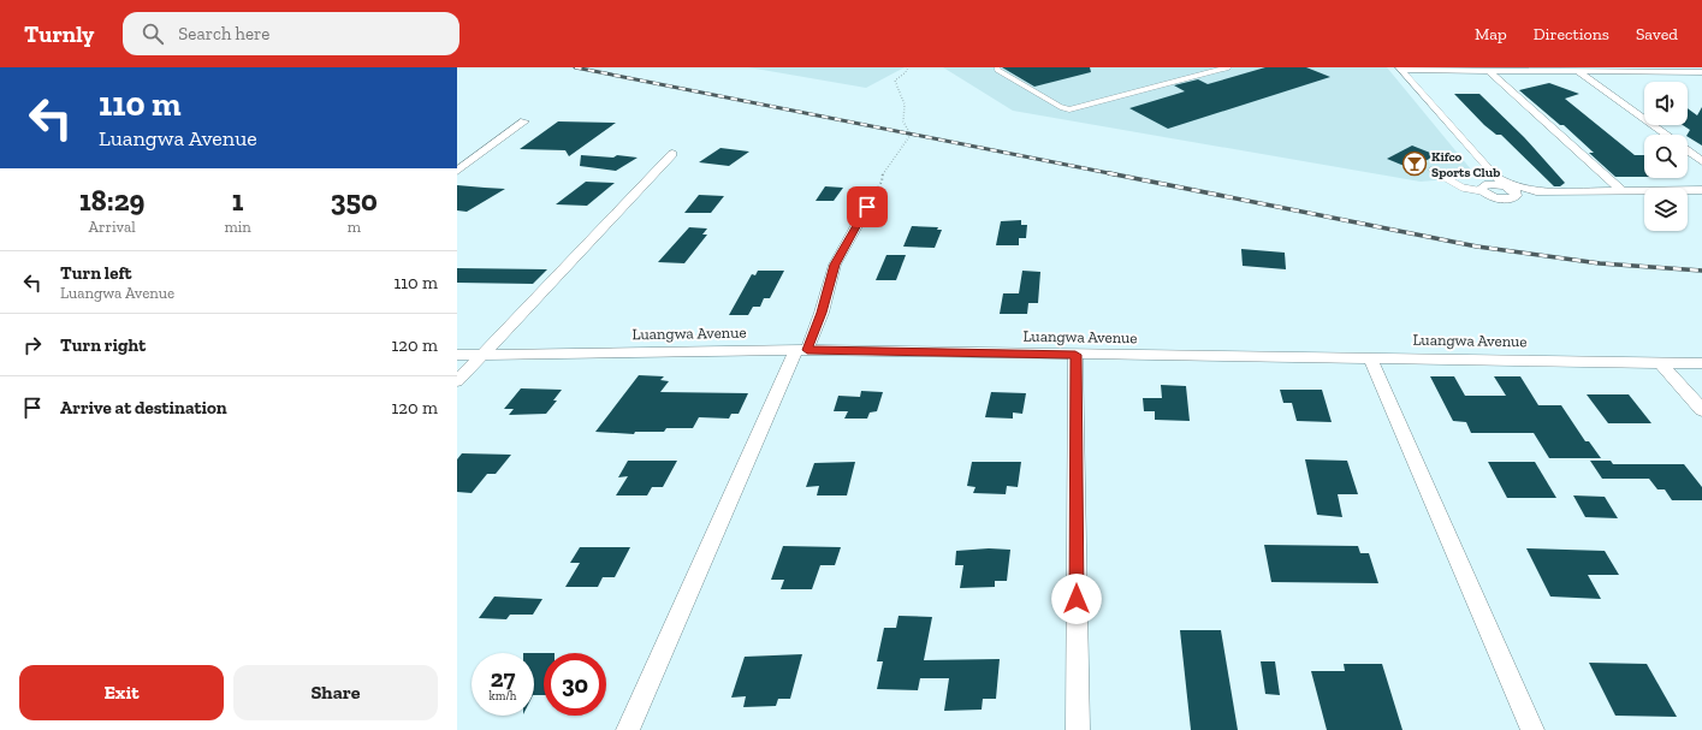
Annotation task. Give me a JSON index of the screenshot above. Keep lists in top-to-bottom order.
{
  "streets": {
    "street": ["Luangwa Avenue"]
  },
  "places": {
    "bar": ["Kifco Sports Club"]
  },
  "page": {
    "header": "Turnly",
    "search": "Search here",
    "nav": ["Map", "Directions", "Saved"],
    "turn": ["110 m", "Luangwa Avenue"],
    "eta": [
      "18:29",
      "Arrival",
      "1",
      "min",
      "350",
      "m"
    ],
    "list": [
      {
        "name": "Turn left",
        "note": "Luangwa Avenue",
        "value": "110 m"
      },
      {
        "name": "Turn right",
        "value": "120 m"
      },
      {
        "name": "Arrive at destination",
        "value": "120 m"
      }
    ],
    "speed": "27 km/h",
    "limit": "30",
    "buttons": ["Exit", "Share"]
  }
}
